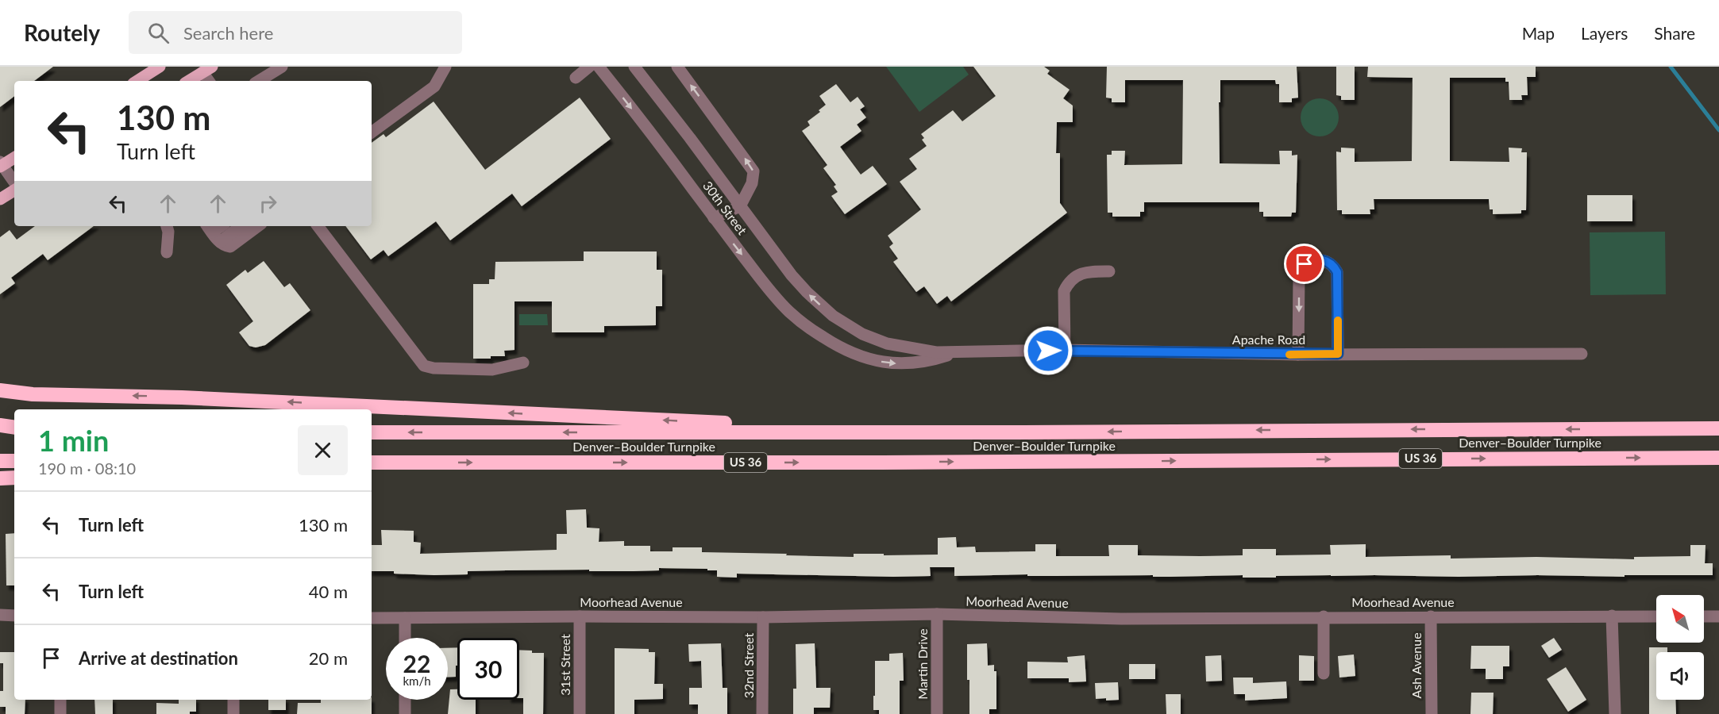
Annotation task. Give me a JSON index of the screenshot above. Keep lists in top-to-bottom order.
{
  "streets": {
    "highway": ["Denver–Boulder Turnpike", "US 36"],
    "street": [
      "30th Street",
      "Apache Road",
      "Moorhead Avenue",
      "Martin Drive",
      "31st Street",
      "32nd Street",
      "Ash Avenue"
    ]
  },
  "crossings": [
    ["30th Street", "Apache Road"],
    ["Moorhead Avenue", "Martin Drive"],
    ["Moorhead Avenue", "31st Street"],
    ["Moorhead Avenue", "32nd Street"],
    ["Moorhead Avenue", "Ash Avenue"]
  ],
  "north": "top left",
  "page": {
    "header": "Routely",
    "search": "Search here",
    "nav": ["Map", "Layers", "Share"],
    "turn": ["130 m", "Turn left"],
    "heading": ["1 min", "190 m · 08:10"],
    "list": [
      {
        "name": "Turn left",
        "value": "130 m"
      },
      {
        "name": "Turn left",
        "value": "40 m"
      },
      {
        "name": "Arrive at destination",
        "value": "20 m"
      }
    ],
    "speed": "22 km/h",
    "limit": "30"
  }
}
